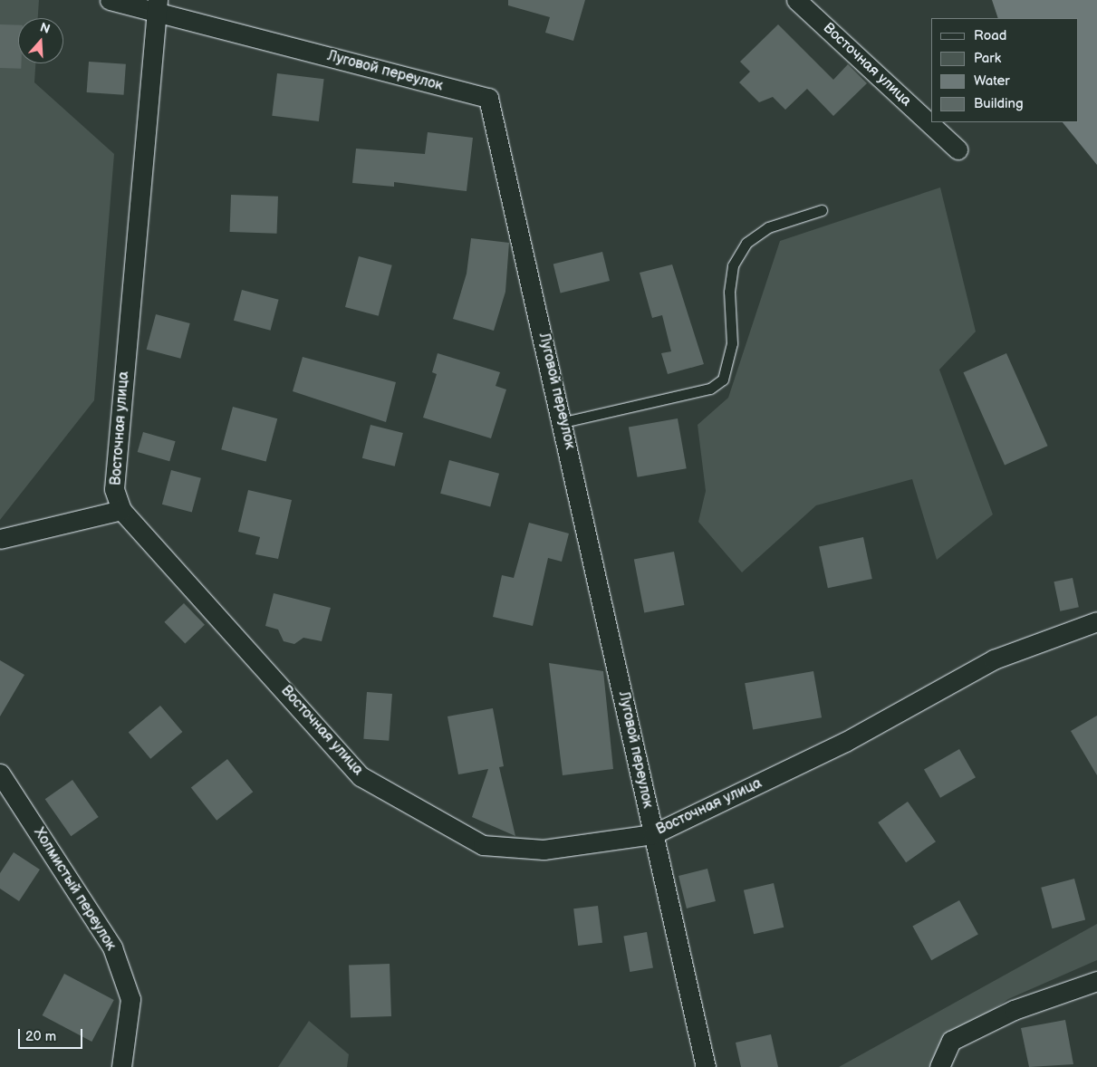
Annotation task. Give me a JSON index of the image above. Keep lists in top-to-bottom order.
{
  "streets": {
    "street": ["Восточная улица", "Луговой переулок", "Холмистый переулок"]
  },
  "crossings": [
    ["Восточная улица", "Луговой переулок"]
  ],
  "legend": [
    "Road",
    "Park",
    "Water",
    "Building"
  ],
  "scale_bar": "20 m",
  "north": "top"
}
